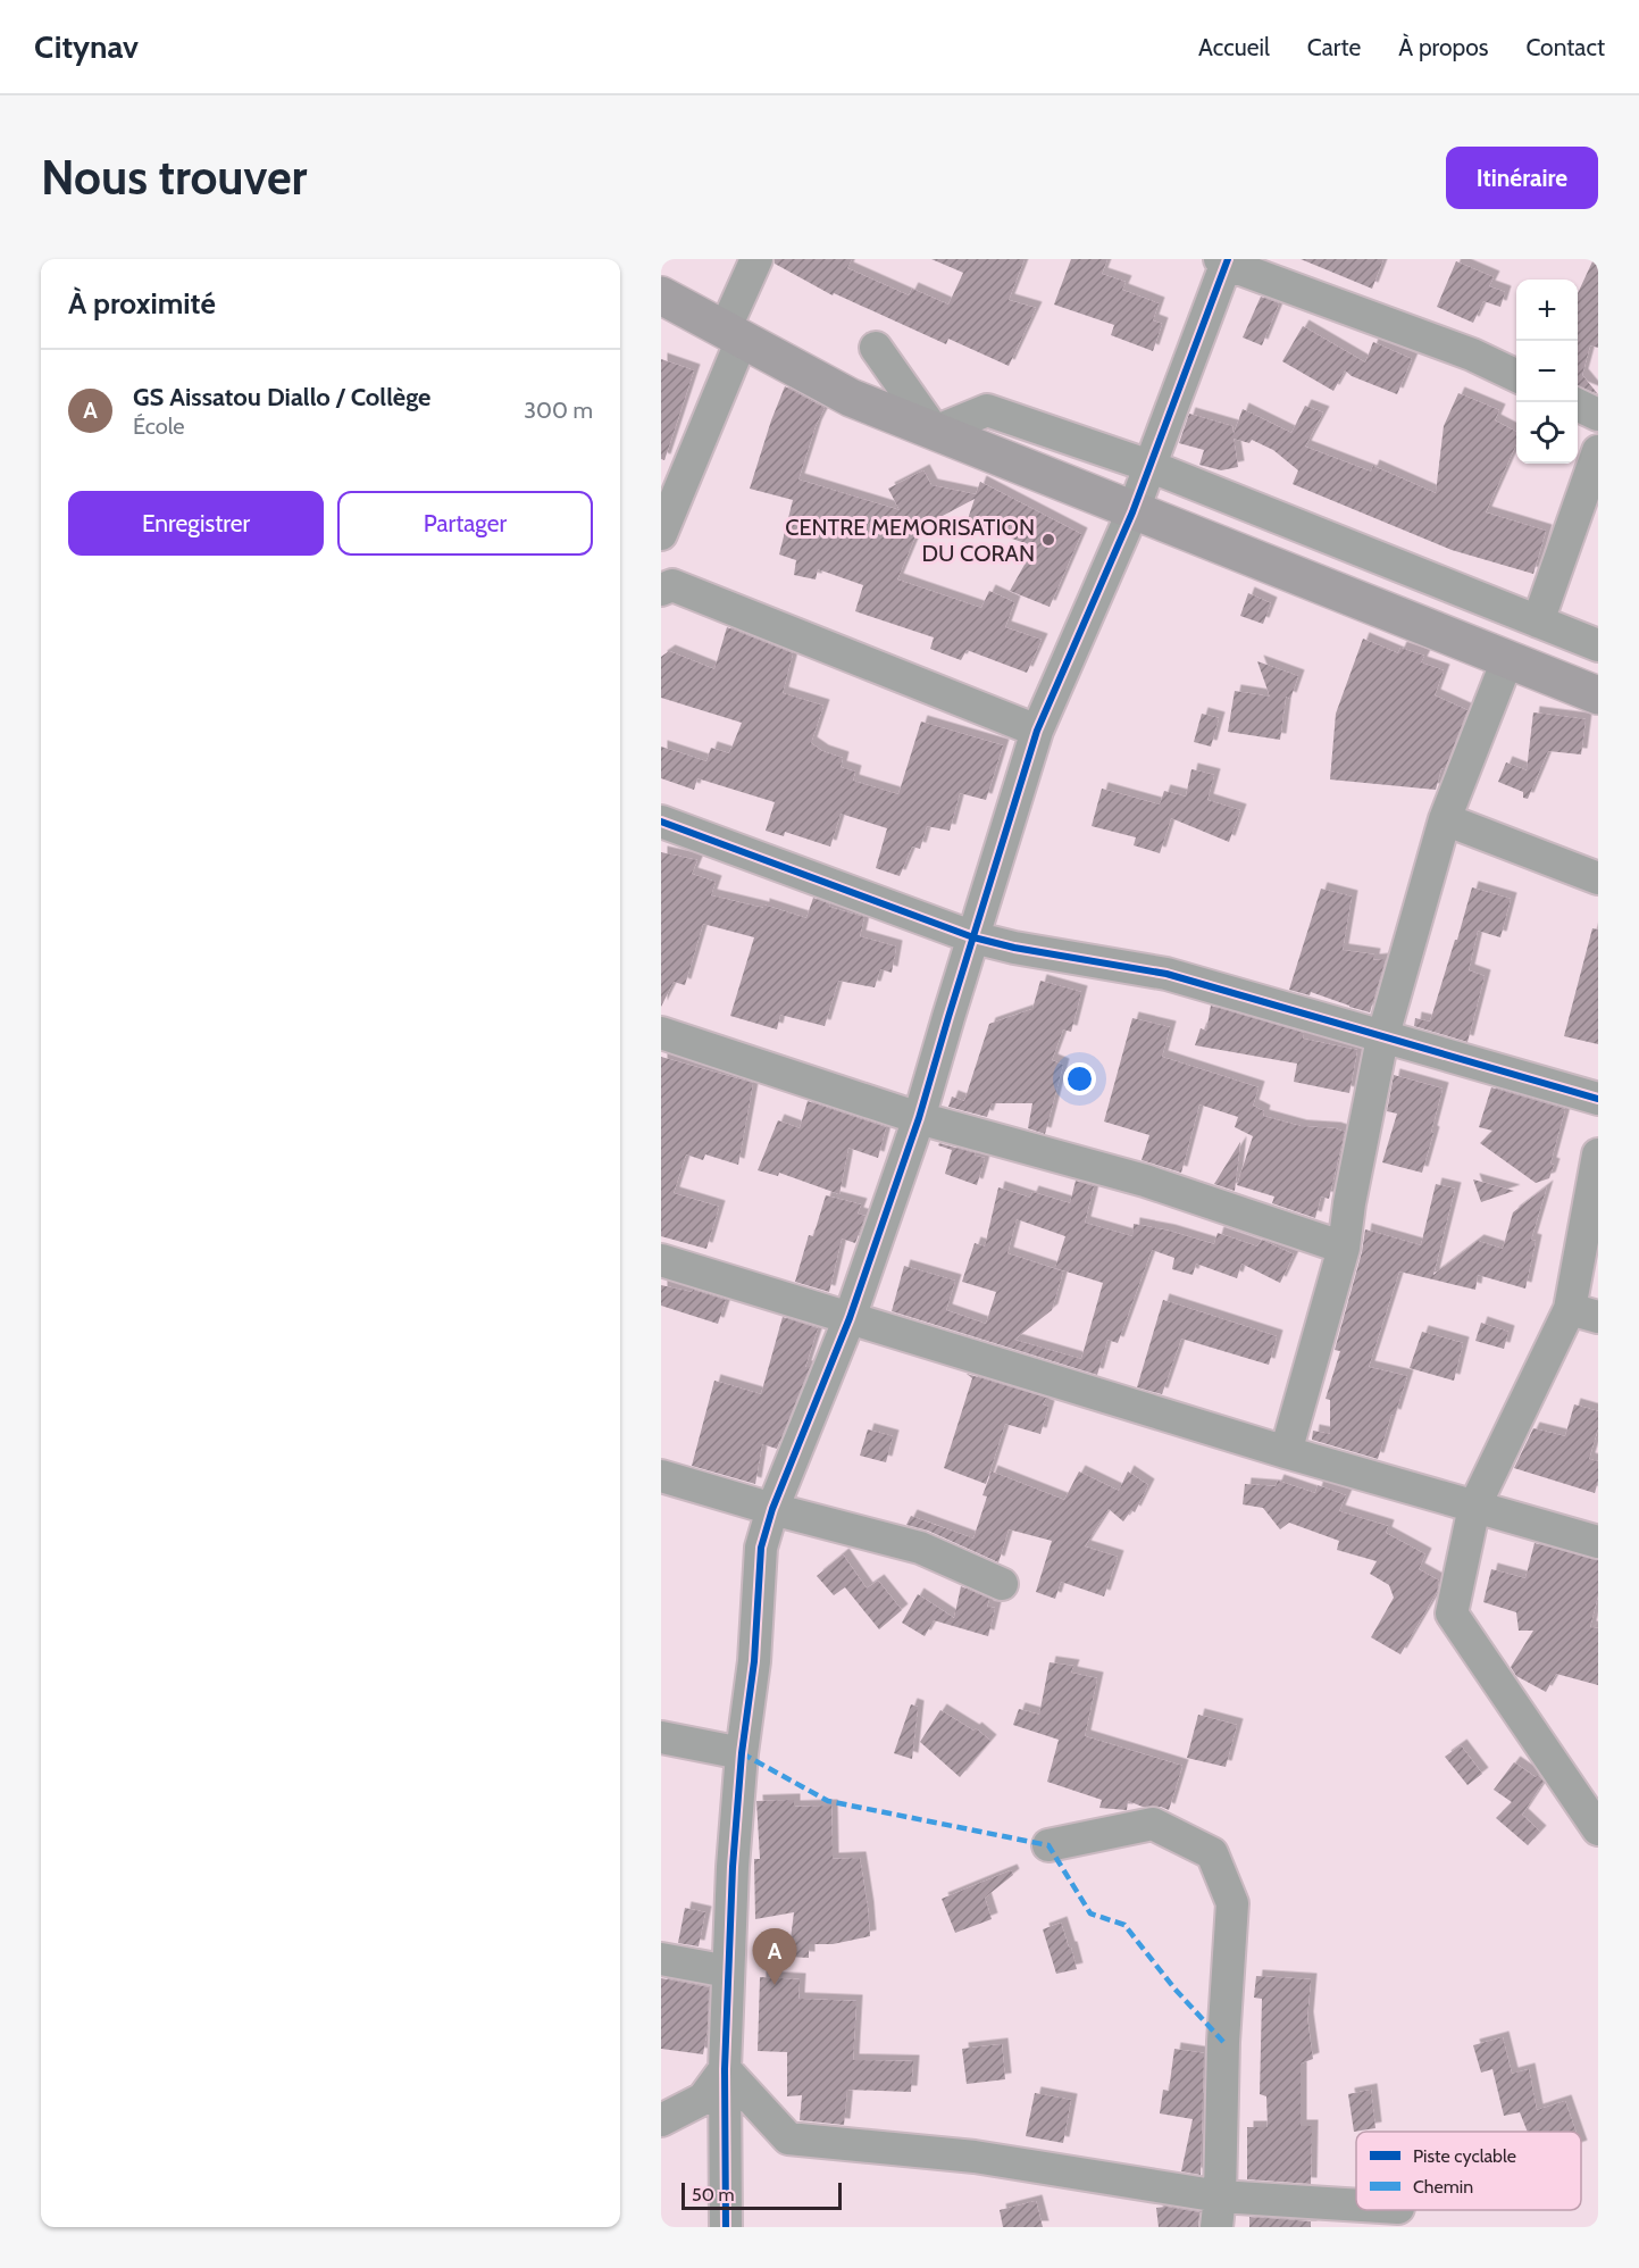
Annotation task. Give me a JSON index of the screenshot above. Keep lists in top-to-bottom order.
{
  "places": ["CENTRE MEMORISATION DU CORAN"],
  "legend": ["Piste cyclable", "Chemin"],
  "scale_bar": "50 m",
  "page": {
    "header": "Citynav",
    "nav": [
      "Accueil",
      "Carte",
      "À propos",
      "Contact"
    ],
    "buttons": [
      "Itinéraire",
      ["Enregistrer", "Partager"]
    ],
    "title": "Nous trouver",
    "heading": "À proximité",
    "map_buttons": ["+", "−"],
    "list": [
      {
        "mark": "A",
        "name": "GS Aissatou Diallo / Collège",
        "note": "École",
        "value": "300 m"
      }
    ],
    "pins": "A",
    "scale": "50 m"
  }
}
